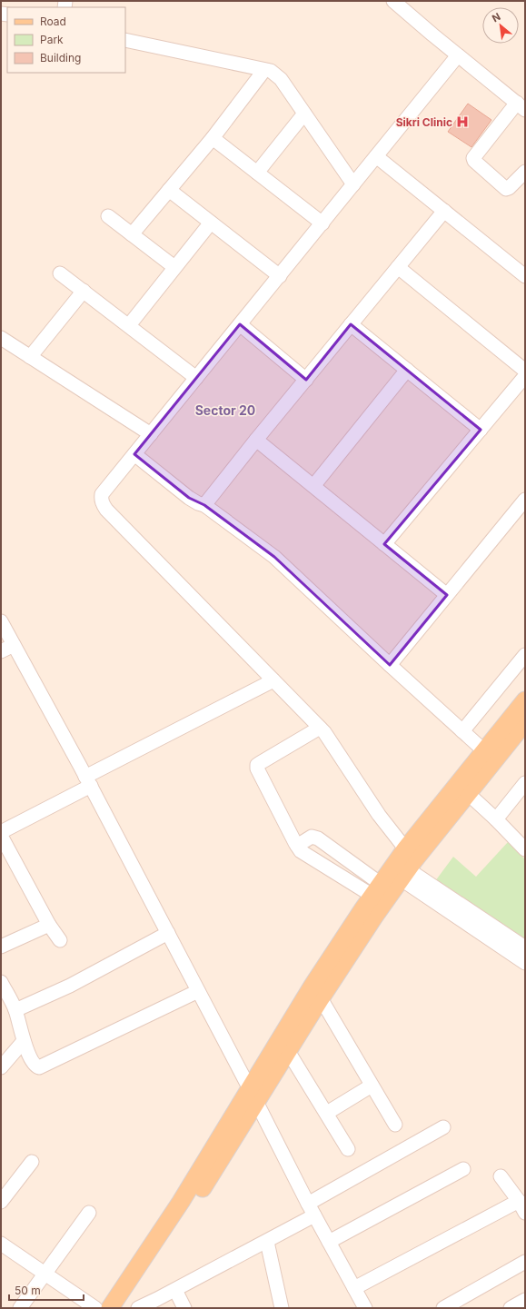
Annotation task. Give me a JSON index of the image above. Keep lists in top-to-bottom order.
{
  "districts": ["Sector 20"],
  "places": {
    "hospital": ["Sikri Clinic"]
  },
  "legend": ["Road", "Park", "Building"],
  "scale_bar": "50 m",
  "north": "top left"
}
